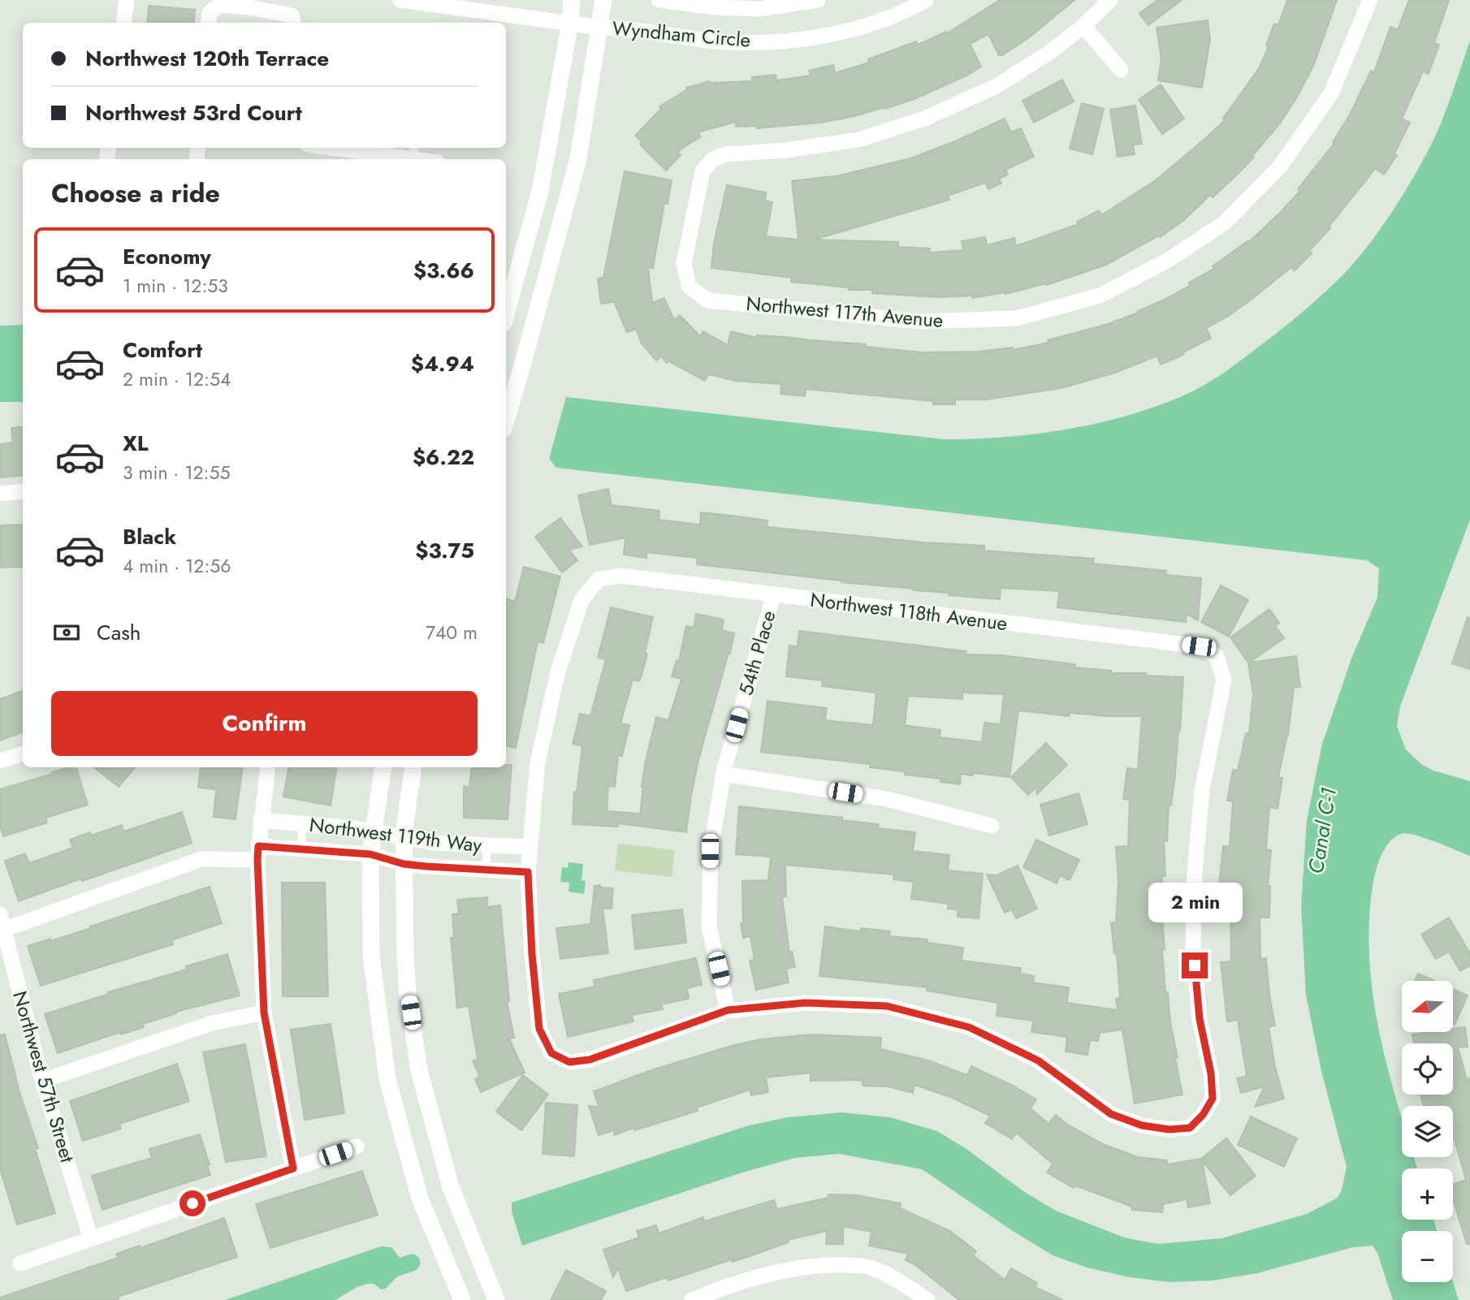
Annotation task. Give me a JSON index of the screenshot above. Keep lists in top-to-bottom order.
{
  "streets": {
    "street": [
      "Wyndham Circle",
      "Northwest 117th Avenue",
      "Northwest 118th Avenue",
      "54th Place",
      "Northwest 119th Way",
      "Northwest 57th Street"
    ]
  },
  "crossings": [
    ["Northwest 118th Avenue", "54th Place"],
    ["Northwest 118th Avenue", "Northwest 119th Way"],
    ["Northwest 119th Way", "Northwest 57th Street"]
  ],
  "water": ["Canal C-1"],
  "north": "left",
  "page": {
    "banner": ["Northwest 120th Terrace", "Northwest 53rd Court"],
    "heading": "Choose a ride",
    "list": [
      {
        "name": "Economy",
        "note": "1 min · 12:53",
        "value": "$3.66"
      },
      {
        "name": "Comfort",
        "note": "2 min · 12:54",
        "value": "$4.94"
      },
      {
        "name": "XL",
        "note": "3 min · 12:55",
        "value": "$6.22"
      },
      {
        "name": "Black",
        "note": "4 min · 12:56",
        "value": "$3.75"
      }
    ],
    "pay": ["Cash", "740 m"],
    "buttons": "Confirm",
    "bubble": "2 min",
    "map_buttons": ["+", "−"]
  }
}
